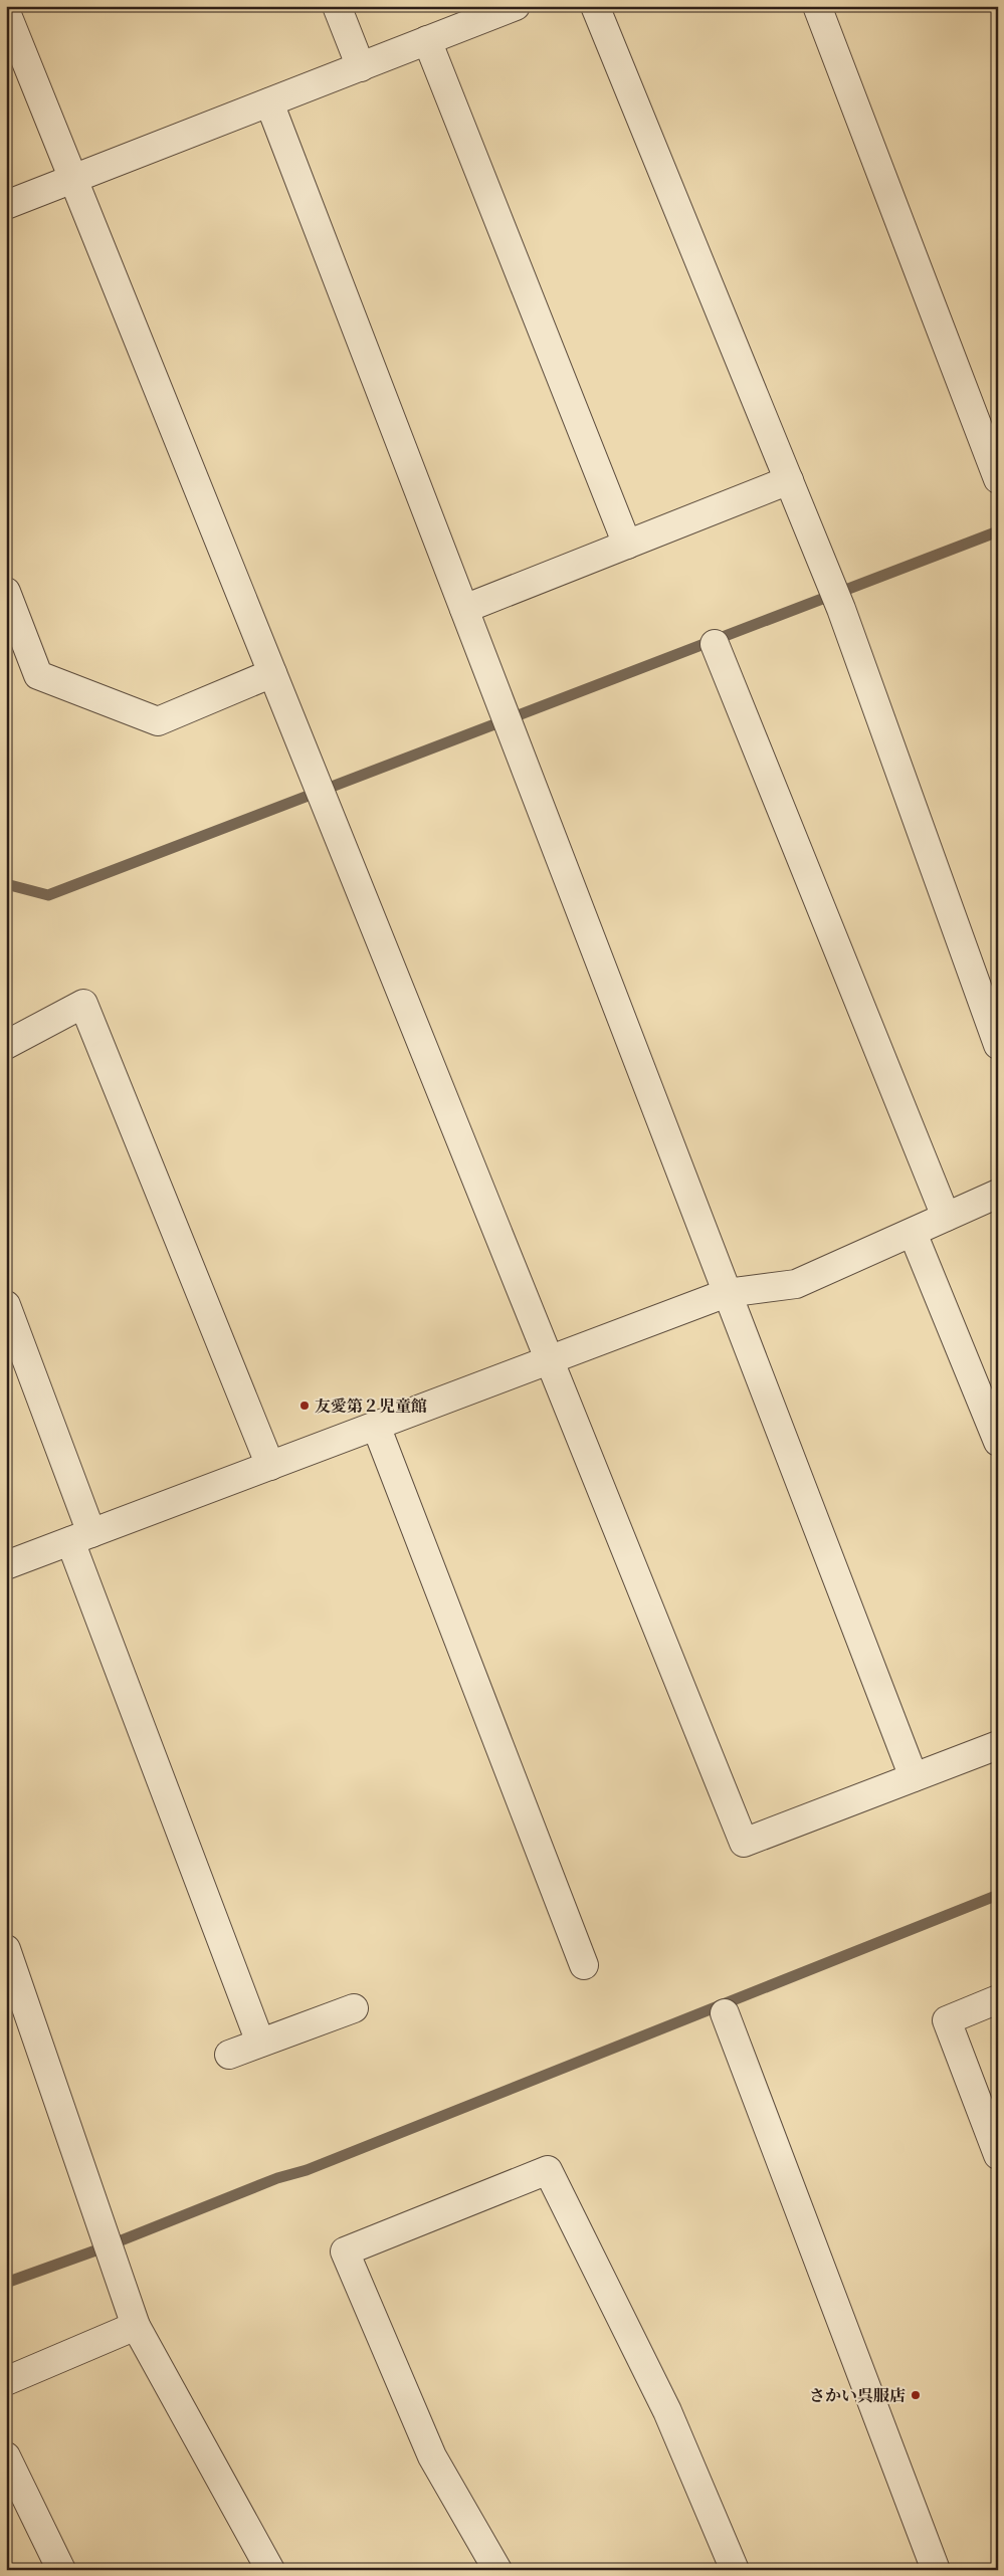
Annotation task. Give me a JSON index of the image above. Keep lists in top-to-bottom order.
{
  "places": ["友愛第２児童館", "さかい呉服店"]
}
